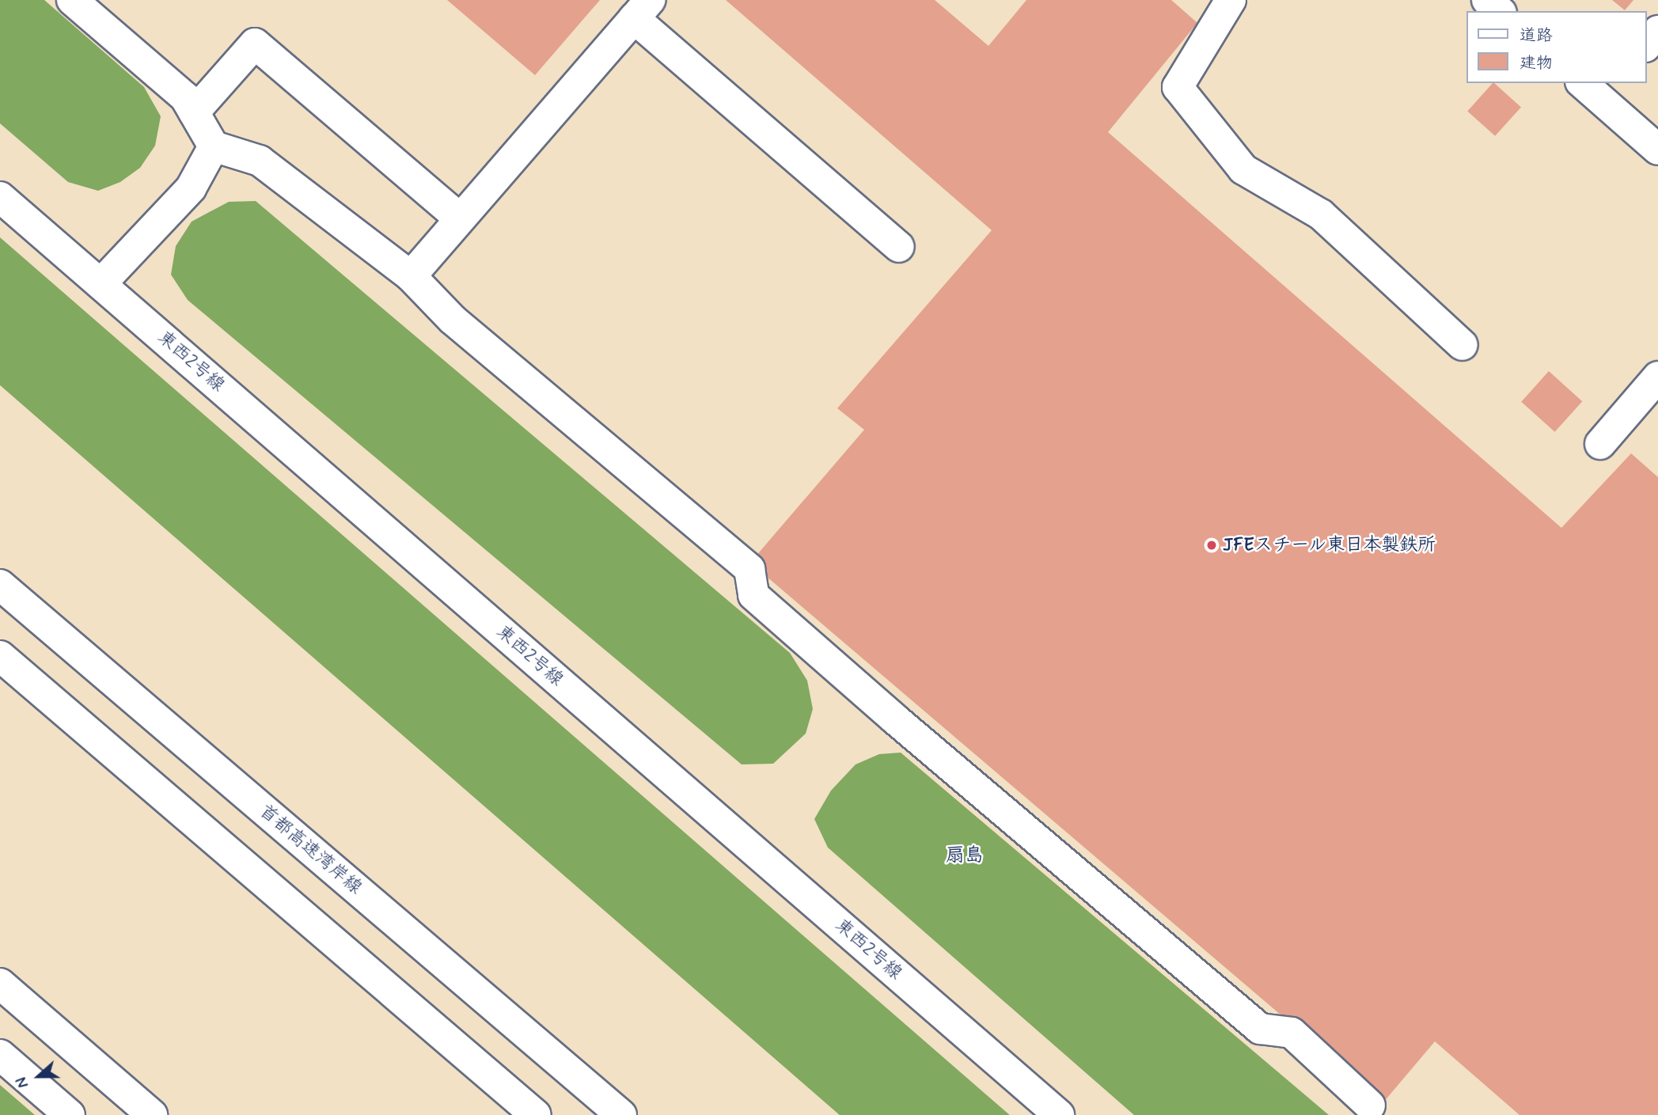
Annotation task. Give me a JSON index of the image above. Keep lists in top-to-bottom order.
{
  "streets": {
    "main road": ["東西2号線", "首都高速湾岸線"]
  },
  "districts": ["扇島"],
  "places": ["JFEスチール東日本製鉄所"],
  "legend": ["道路", "建物"],
  "north": "left"
}
